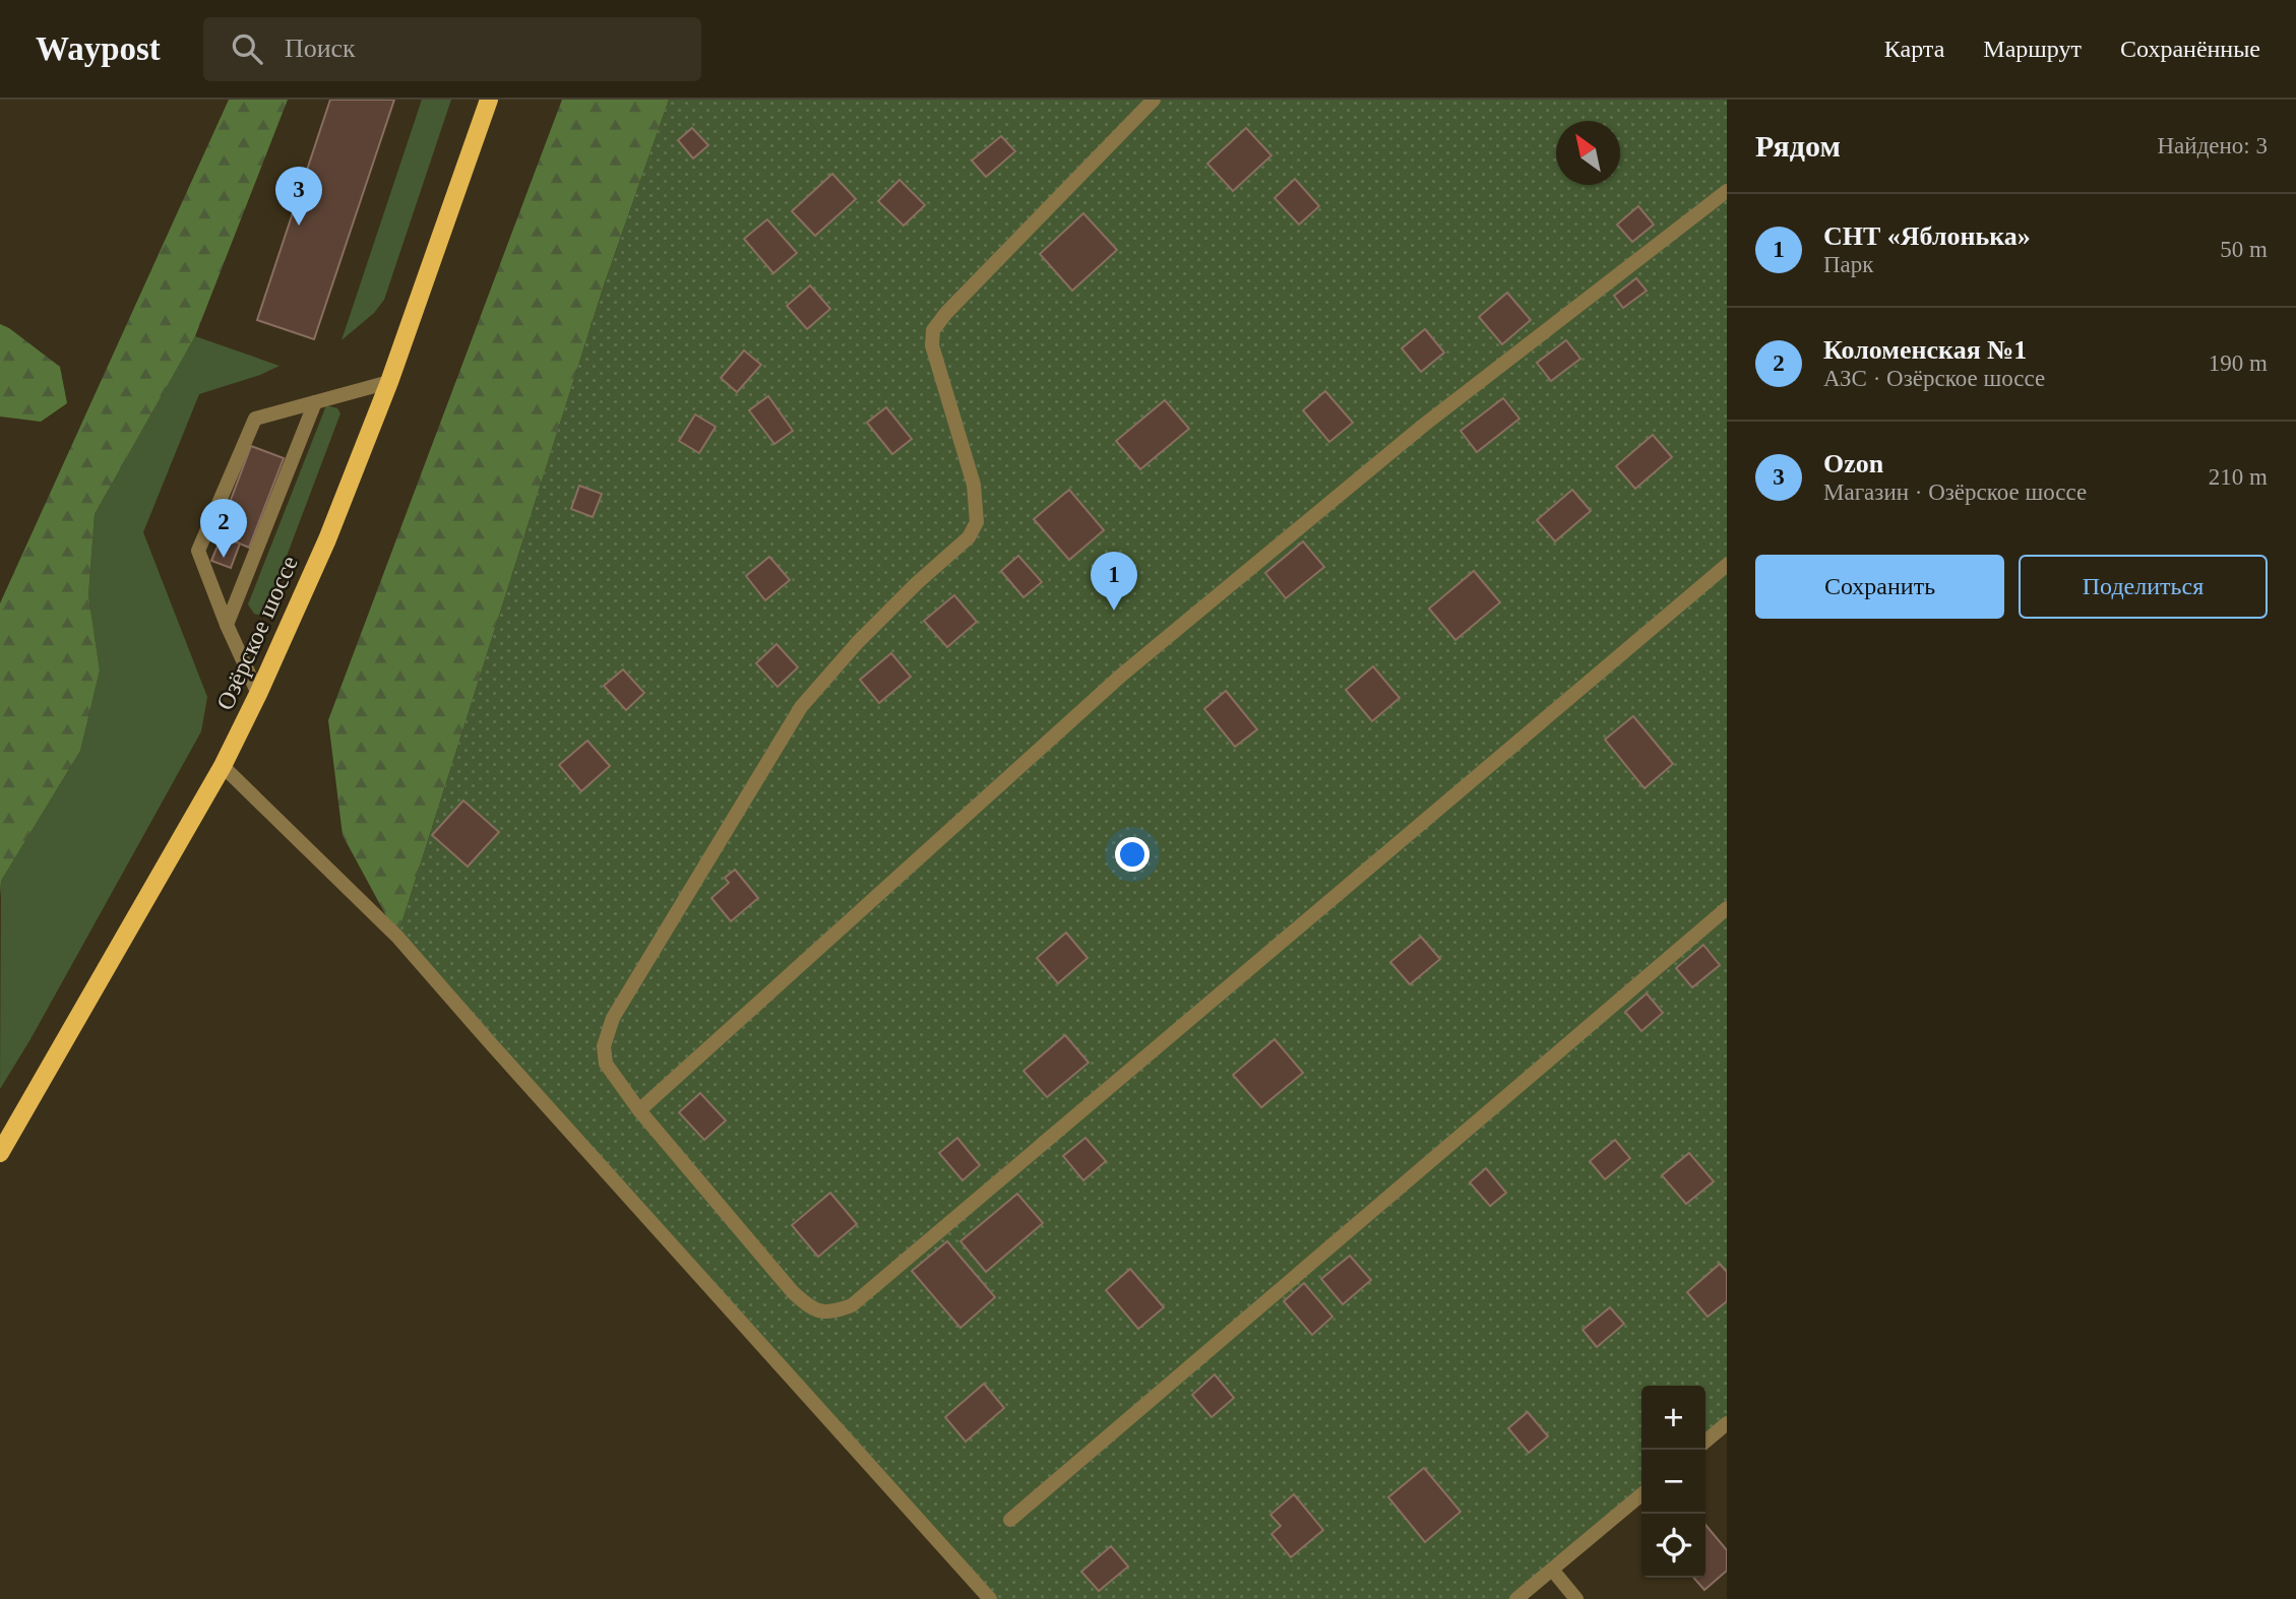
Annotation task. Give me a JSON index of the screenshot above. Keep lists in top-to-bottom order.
{
  "streets": {
    "main road": ["Озёрское шоссе"]
  },
  "north": "top left",
  "page": {
    "header": "Waypost",
    "search": "Поиск",
    "nav": ["Карта", "Маршрут", "Сохранённые"],
    "heading": ["Рядом", "Найдено: 3"],
    "pins": ["3", "2", "1"],
    "list": [
      {
        "mark": "1",
        "name": "СНТ «Яблонька»",
        "note": "Парк",
        "value": "50 m"
      },
      {
        "mark": "2",
        "name": "Коломенская №1",
        "note": "АЗС · Озёрское шоссе",
        "value": "190 m"
      },
      {
        "mark": "3",
        "name": "Ozon",
        "note": "Магазин · Озёрское шоссе",
        "value": "210 m"
      }
    ],
    "buttons": ["Сохранить", "Поделиться"],
    "map_buttons": ["+", "−"]
  }
}
